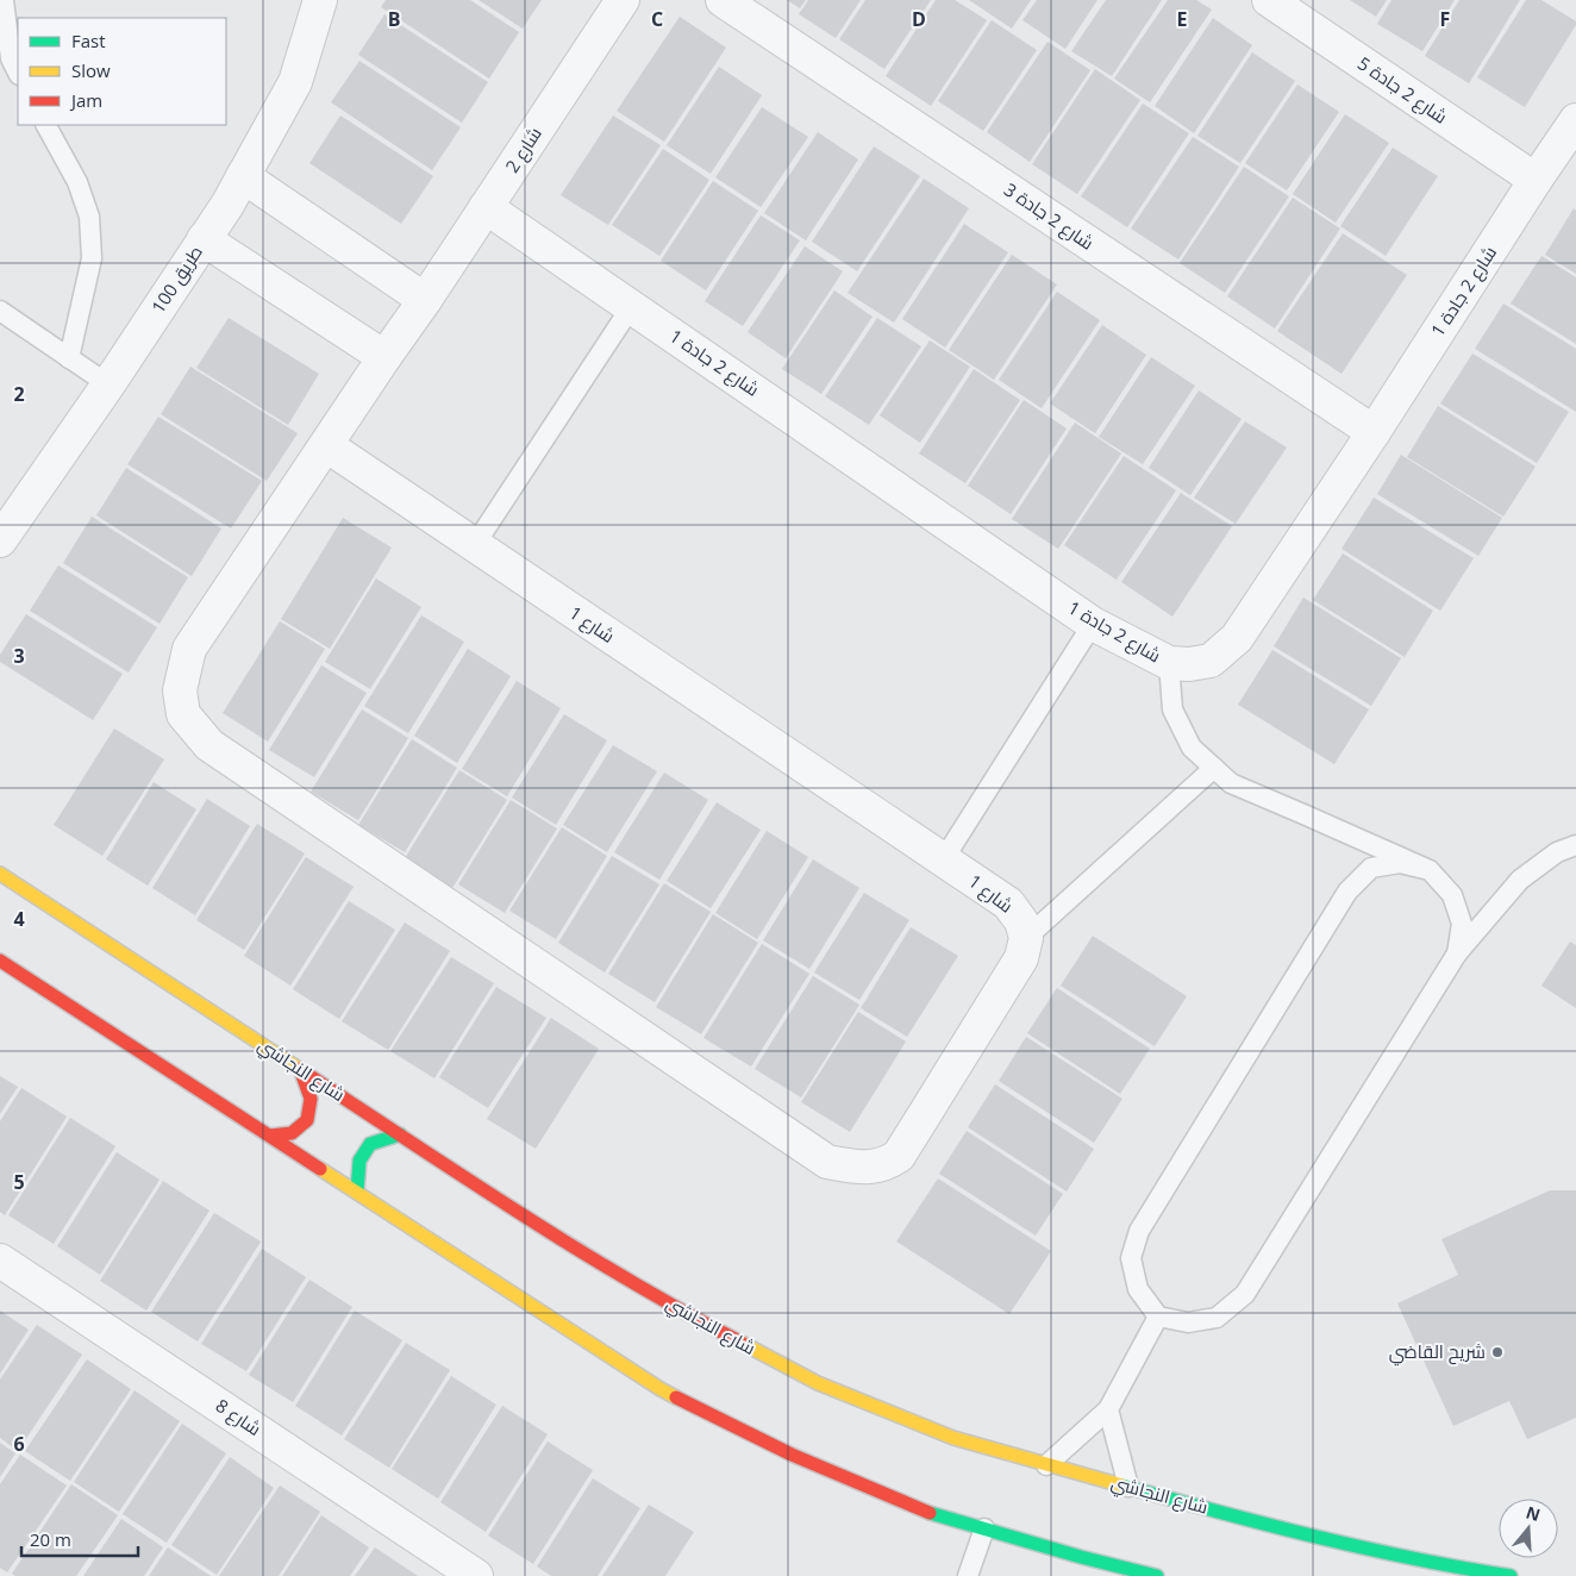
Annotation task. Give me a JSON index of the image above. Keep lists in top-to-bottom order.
{
  "streets": {
    "main road": ["شارع النجاشي"],
    "street": [
      "شارع 2 جادة 5",
      "شارع 2",
      "شارع 2 جادة 3",
      "طريق 100",
      "شارع 2 جادة 1",
      "شارع 1",
      "شارع 8"
    ]
  },
  "crossings": [
    ["شارع 2 جادة 5", "شارع 2 جادة 1"],
    ["شارع 2", "شارع 2 جادة 1"],
    ["شارع 2", "شارع 1"],
    ["شارع 2 جادة 3", "شارع 2 جادة 1"]
  ],
  "places": ["شريح القاضي"],
  "legend": ["Fast", "Slow", "Jam"],
  "scale_bar": "20 m",
  "north": "top",
  "grid": {
    "columns": [
      "B",
      "C",
      "D",
      "E",
      "F"
    ],
    "rows": [
      "2",
      "3",
      "4",
      "5",
      "6"
    ]
  }
}
